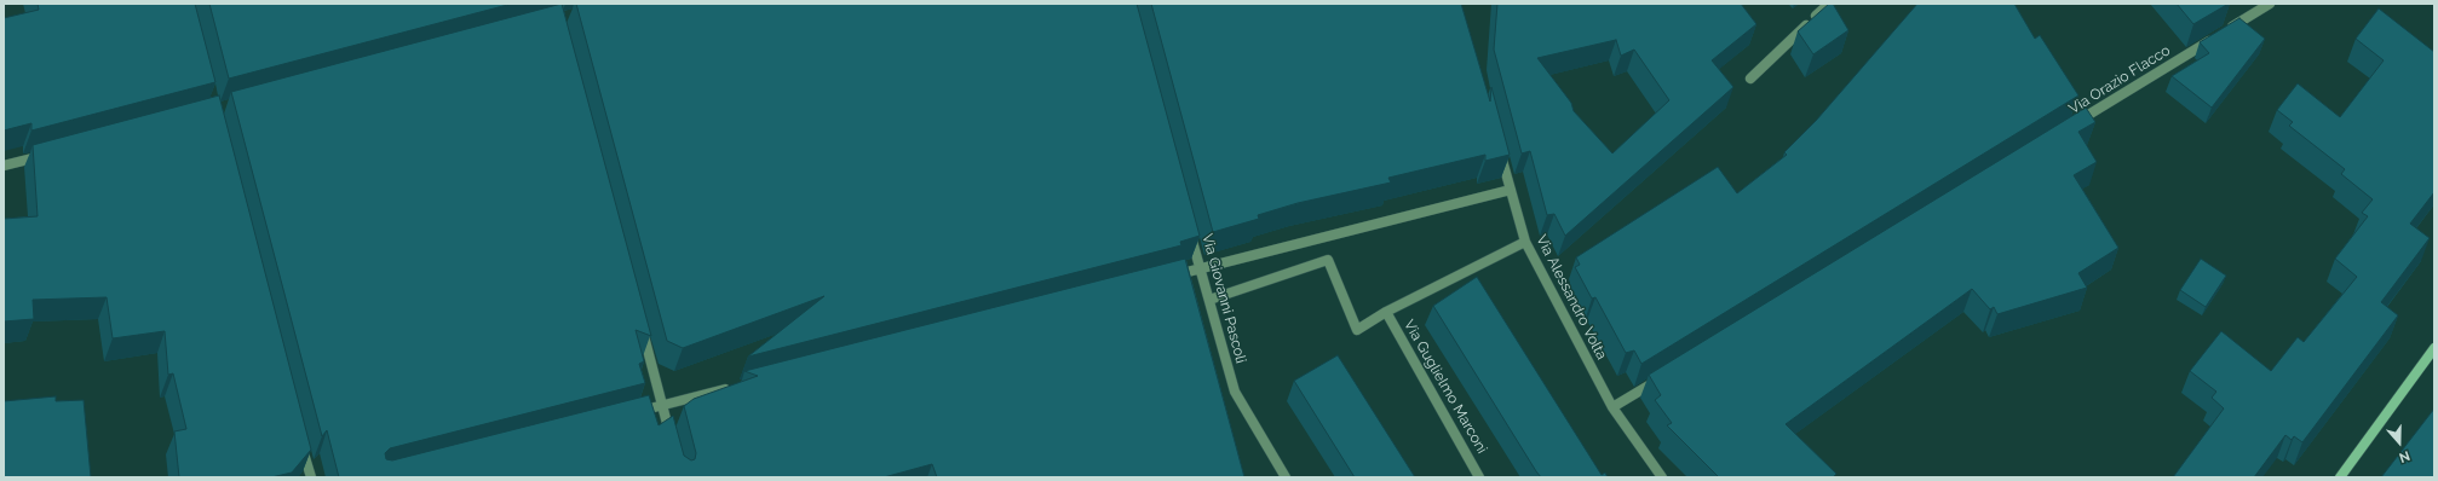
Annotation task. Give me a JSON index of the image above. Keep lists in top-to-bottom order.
{
  "streets": {
    "street": [
      "Via Orazio Flacco",
      "Via Alessandro Volta",
      "Via Giovanni Pascoli",
      "Via Guglielmo Marconi"
    ]
  },
  "north": "bottom"
}
